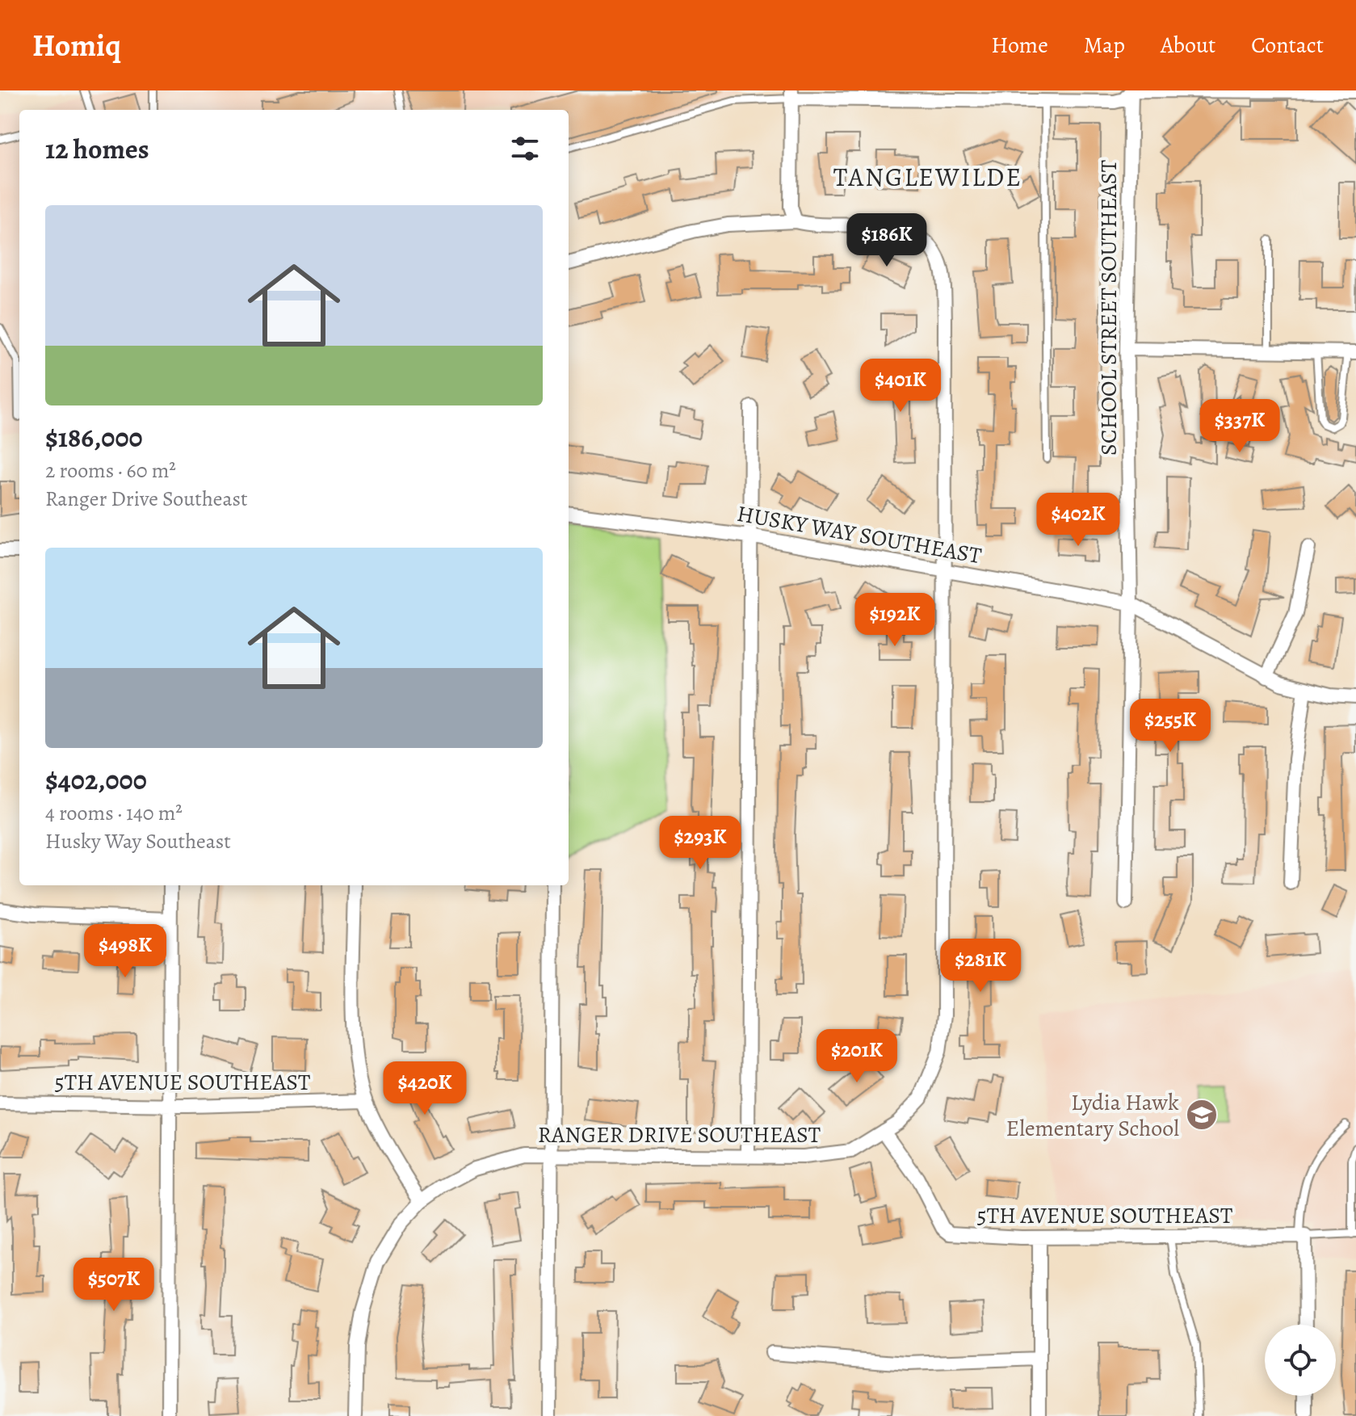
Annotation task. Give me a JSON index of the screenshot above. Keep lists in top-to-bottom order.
{
  "streets": {
    "street": [
      "SCHOOL STREET SOUTHEAST",
      "HUSKY WAY SOUTHEAST",
      "5TH AVENUE SOUTHEAST",
      "RANGER DRIVE SOUTHEAST"
    ]
  },
  "crossings": [
    ["SCHOOL STREET SOUTHEAST", "HUSKY WAY SOUTHEAST"],
    ["HUSKY WAY SOUTHEAST", "RANGER DRIVE SOUTHEAST"],
    ["5TH AVENUE SOUTHEAST", "RANGER DRIVE SOUTHEAST"]
  ],
  "districts": ["TANGLEWILDE"],
  "places": {
    "school or university": ["Lydia Hawk Elementary School"]
  },
  "page": {
    "header": "Homiq",
    "nav": [
      "Home",
      "Map",
      "About",
      "Contact"
    ],
    "heading": "12 homes",
    "list": [
      {
        "name": "$186,000",
        "note": "2 rooms · 60 m² · Ranger Drive Southeast"
      },
      {
        "name": "$402,000",
        "note": "4 rooms · 140 m² · Husky Way Southeast"
      }
    ],
    "price": [
      "$186K",
      "$401K",
      "$337K",
      "$402K",
      "$192K",
      "$255K",
      "$293K",
      "$498K",
      "$281K",
      "$201K",
      "$420K",
      "$507K"
    ]
  }
}
